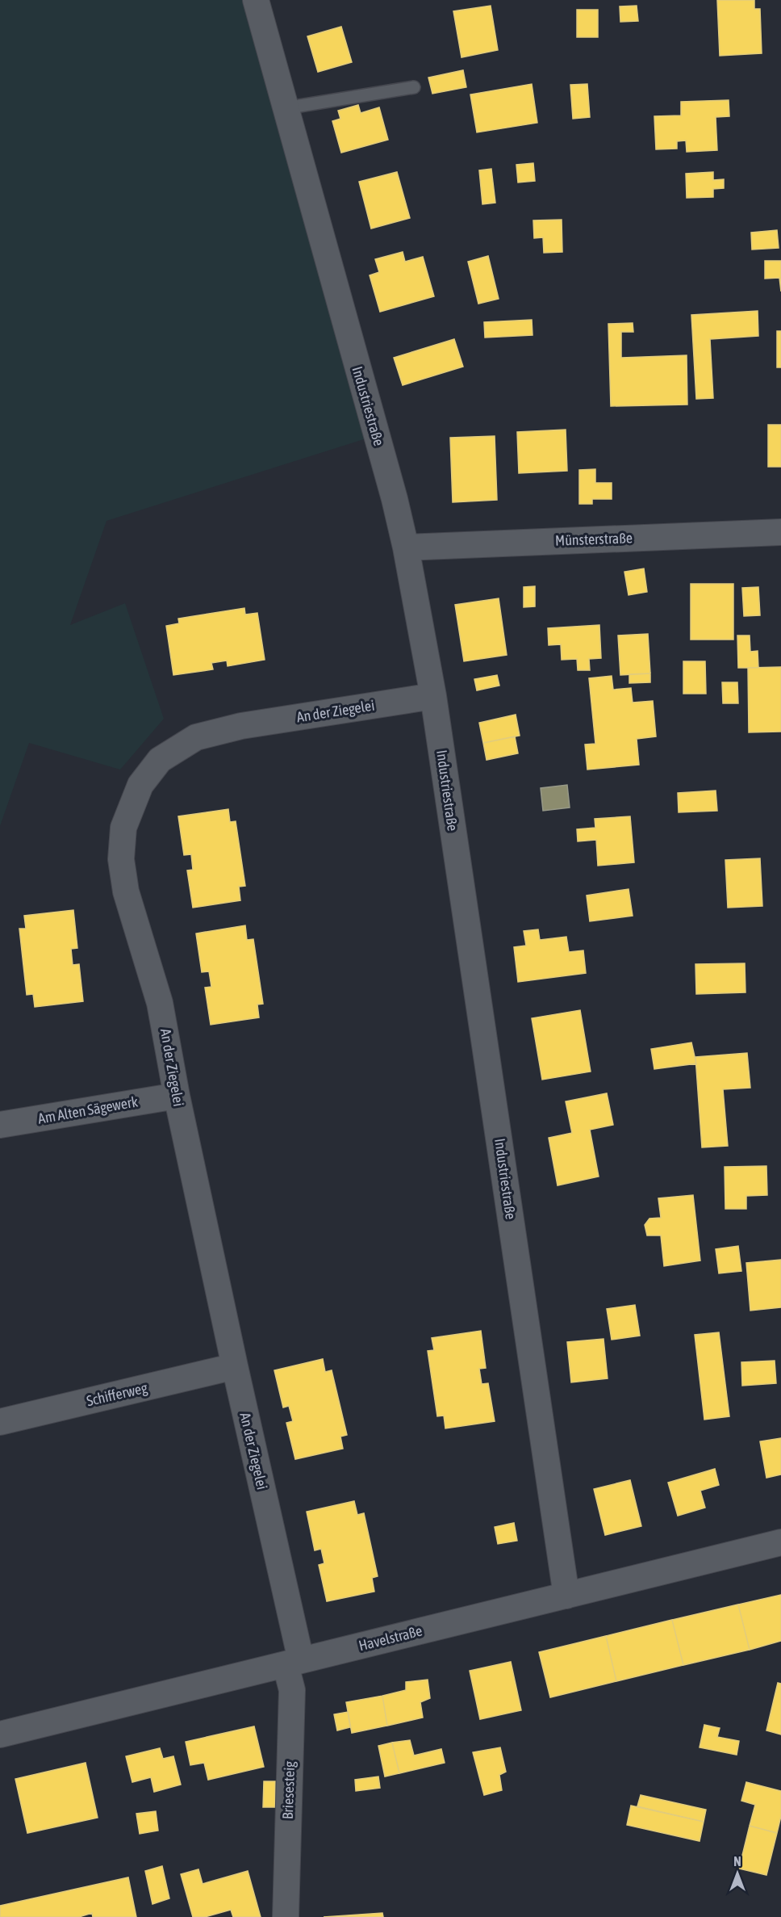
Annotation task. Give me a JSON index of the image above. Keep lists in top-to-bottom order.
{
  "streets": {
    "street": [
      "Industriestraße",
      "Münsterstraße",
      "An der Ziegelei",
      "Am Alten Sägewerk",
      "Schifferweg",
      "Havelstraße",
      "Briesesteig"
    ]
  },
  "crossings": [
    ["Industriestraße", "Münsterstraße"],
    ["Industriestraße", "An der Ziegelei"],
    ["Industriestraße", "Havelstraße"],
    ["An der Ziegelei", "Am Alten Sägewerk"],
    ["An der Ziegelei", "Schifferweg"],
    ["An der Ziegelei", "Havelstraße"],
    ["An der Ziegelei", "Briesesteig"],
    ["Havelstraße", "Briesesteig"]
  ],
  "north": "top"
}
